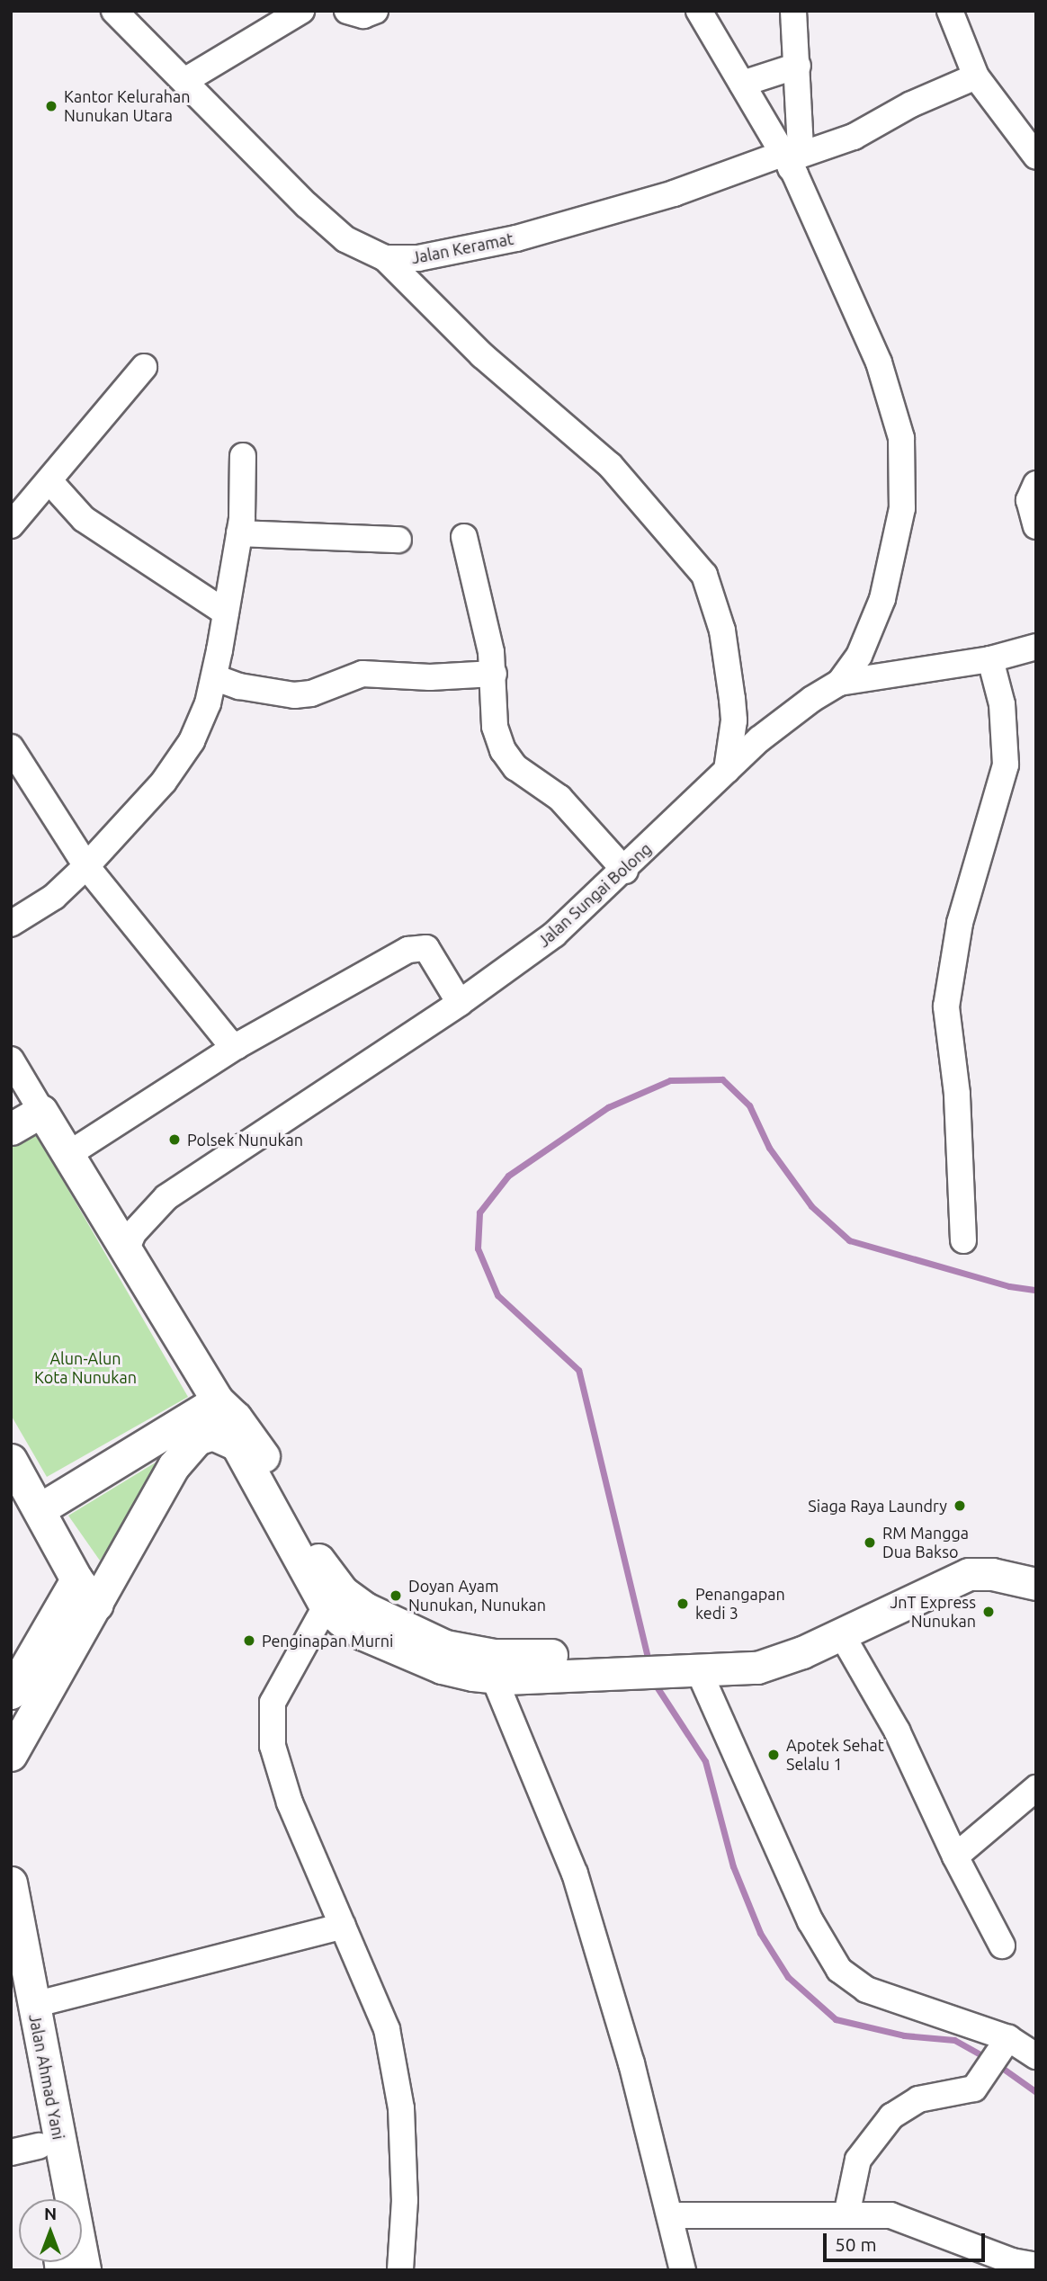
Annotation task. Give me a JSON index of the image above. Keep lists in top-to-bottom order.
{
  "streets": {
    "main road": ["Jalan Ahmad Yani"],
    "street": ["Jalan Keramat", "Jalan Sungai Bolong"]
  },
  "parks": ["Alun-Alun Kota Nunukan"],
  "places": [
    "Kantor Kelurahan Nunukan Utara",
    "Polsek Nunukan",
    "Siaga Raya Laundry",
    "RM Mangga Dua Bakso",
    "Doyan Ayam Nunukan, Nunukan",
    "Penangapan kedi 3",
    "JnT Express Nunukan",
    "Penginapan Murni",
    "Apotek Sehat Selalu 1"
  ],
  "scale_bar": "50 m",
  "north": "top"
}
